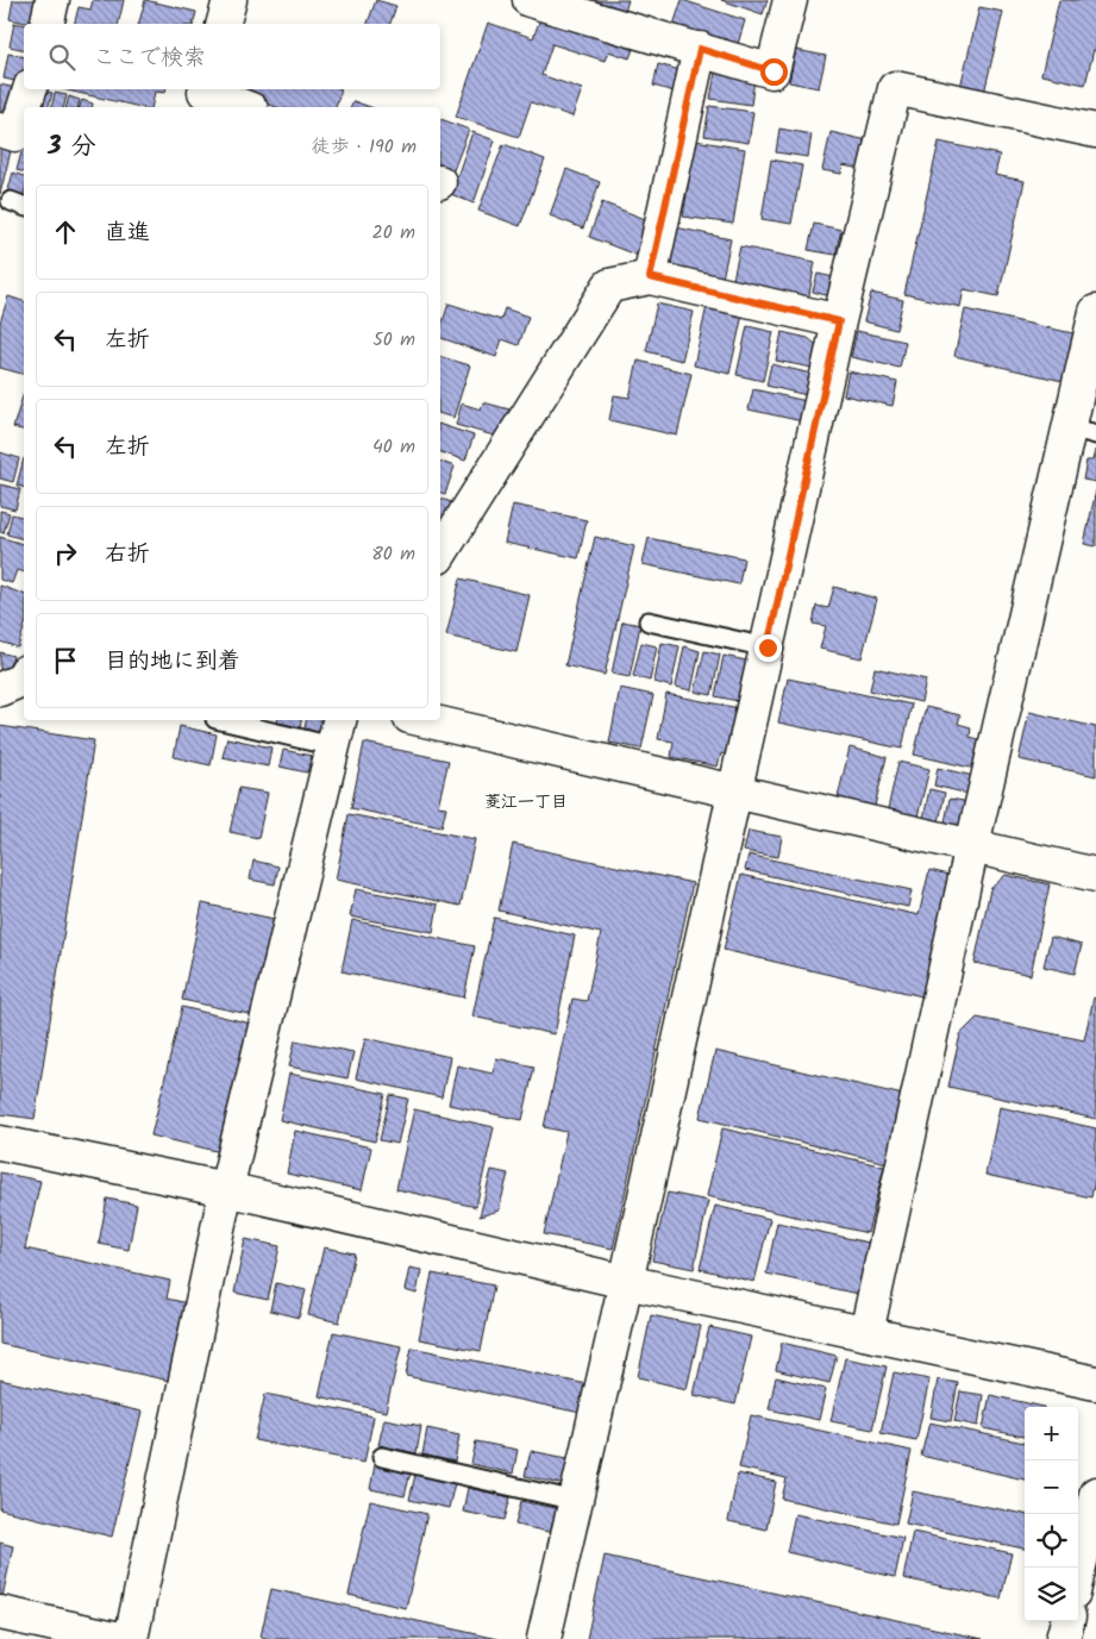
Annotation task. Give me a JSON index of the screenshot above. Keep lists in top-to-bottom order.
{
  "districts": ["菱江一丁目"],
  "page": {
    "search": "ここで検索",
    "heading": ["3 分", "徒歩 · 190 m"],
    "list": [
      ["直進", "20 m"],
      ["左折", "50 m"],
      ["左折", "40 m"],
      ["右折", "80 m"],
      "目的地に到着"
    ],
    "map_buttons": ["+", "−"]
  }
}
